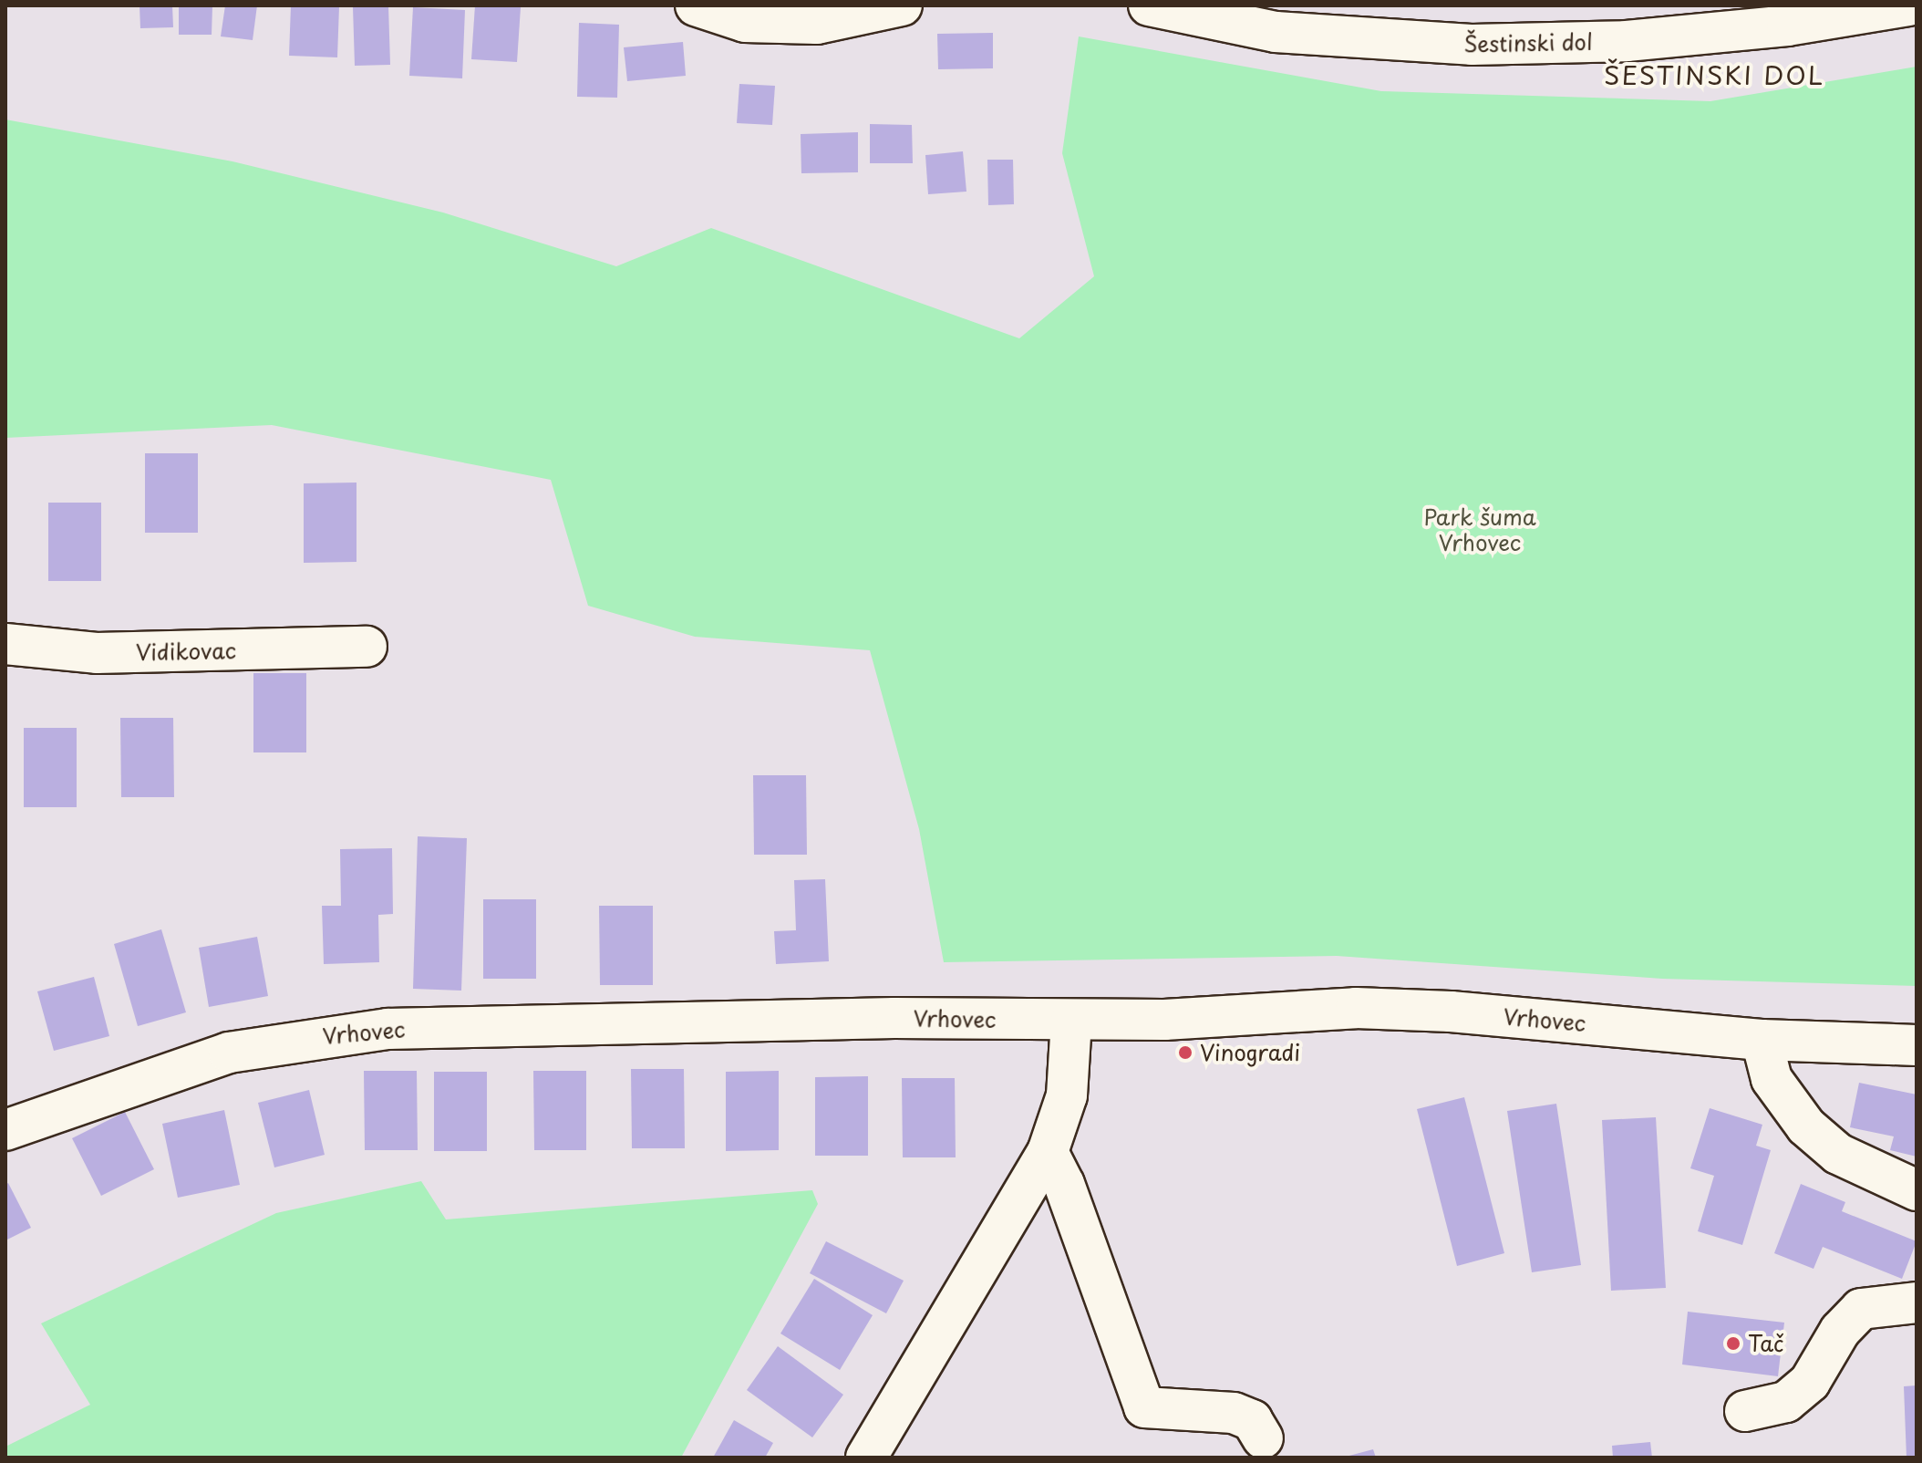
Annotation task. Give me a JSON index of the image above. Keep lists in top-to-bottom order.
{
  "streets": {
    "street": ["Šestinski dol", "Vidikovac", "Vrhovec"]
  },
  "districts": ["ŠESTINSKI DOL"],
  "parks": ["Park šuma Vrhovec"],
  "places": ["Vinogradi", "Tač"]
}
